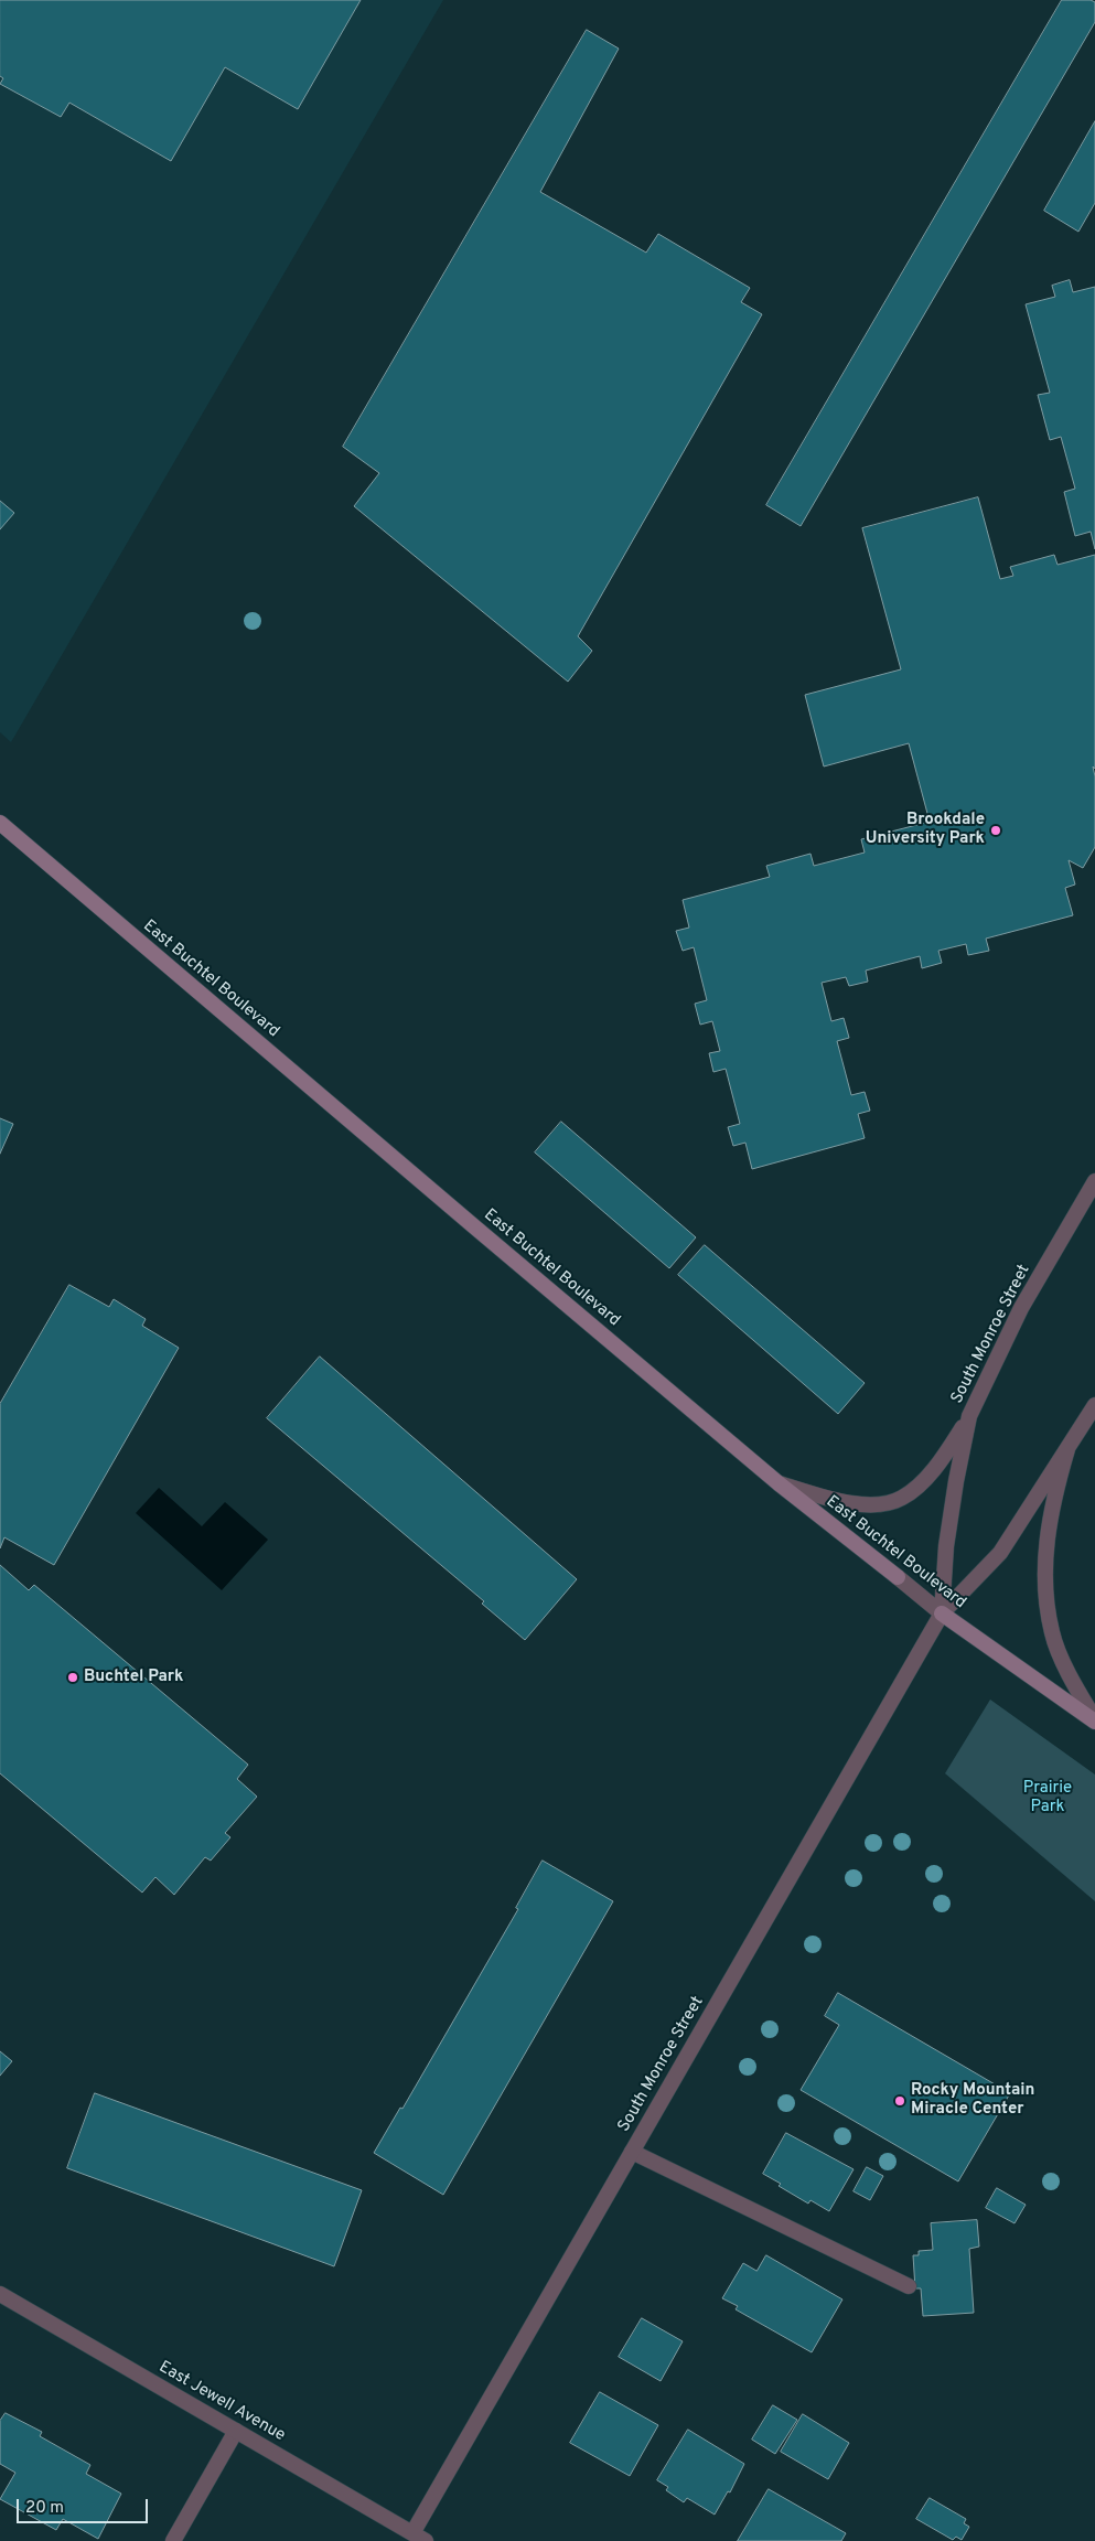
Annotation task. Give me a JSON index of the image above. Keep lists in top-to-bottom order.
{
  "streets": {
    "main road": ["East Buchtel Boulevard"],
    "street": ["South Monroe Street", "East Jewell Avenue"]
  },
  "crossings": [
    ["East Buchtel Boulevard", "South Monroe Street"],
    ["South Monroe Street", "East Jewell Avenue"]
  ],
  "parks": ["Prairie Park"],
  "places": ["Brookdale University Park", "Buchtel Park", "Rocky Mountain Miracle Center"],
  "scale_bar": "20 m"
}
